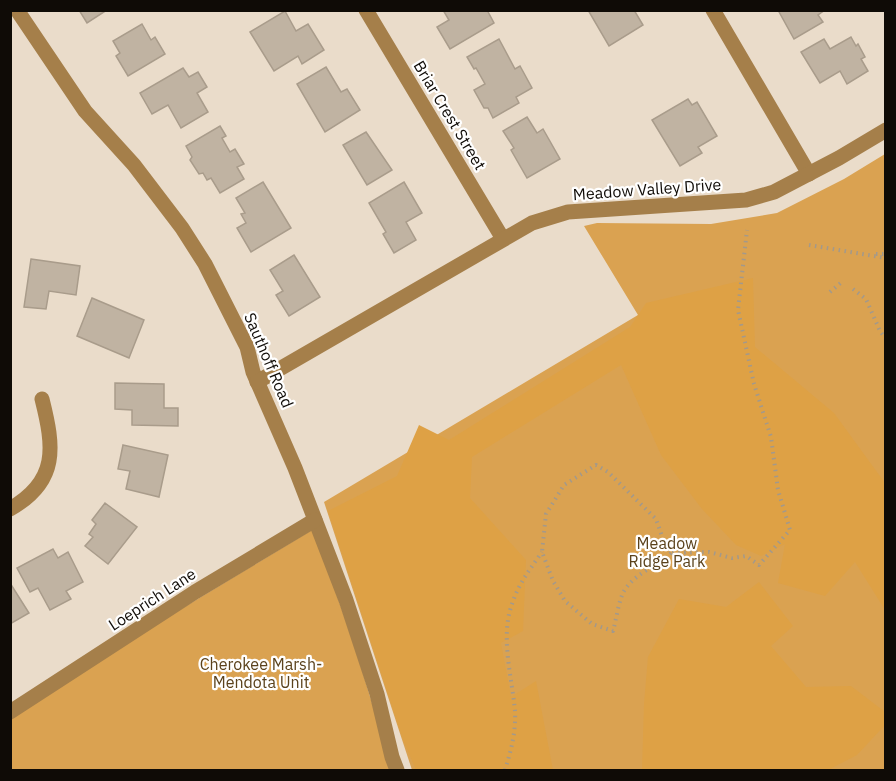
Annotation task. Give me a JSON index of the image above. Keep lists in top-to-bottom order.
{
  "streets": {
    "street": [
      "Briar Crest Street",
      "Meadow Valley Drive",
      "Sauthoff Road",
      "Loeprich Lane"
    ]
  },
  "crossings": [
    ["Briar Crest Street", "Meadow Valley Drive"],
    ["Meadow Valley Drive", "Sauthoff Road"],
    ["Sauthoff Road", "Loeprich Lane"]
  ],
  "parks": ["Meadow Ridge Park", "Cherokee Marsh- Mendota Unit"]
}
